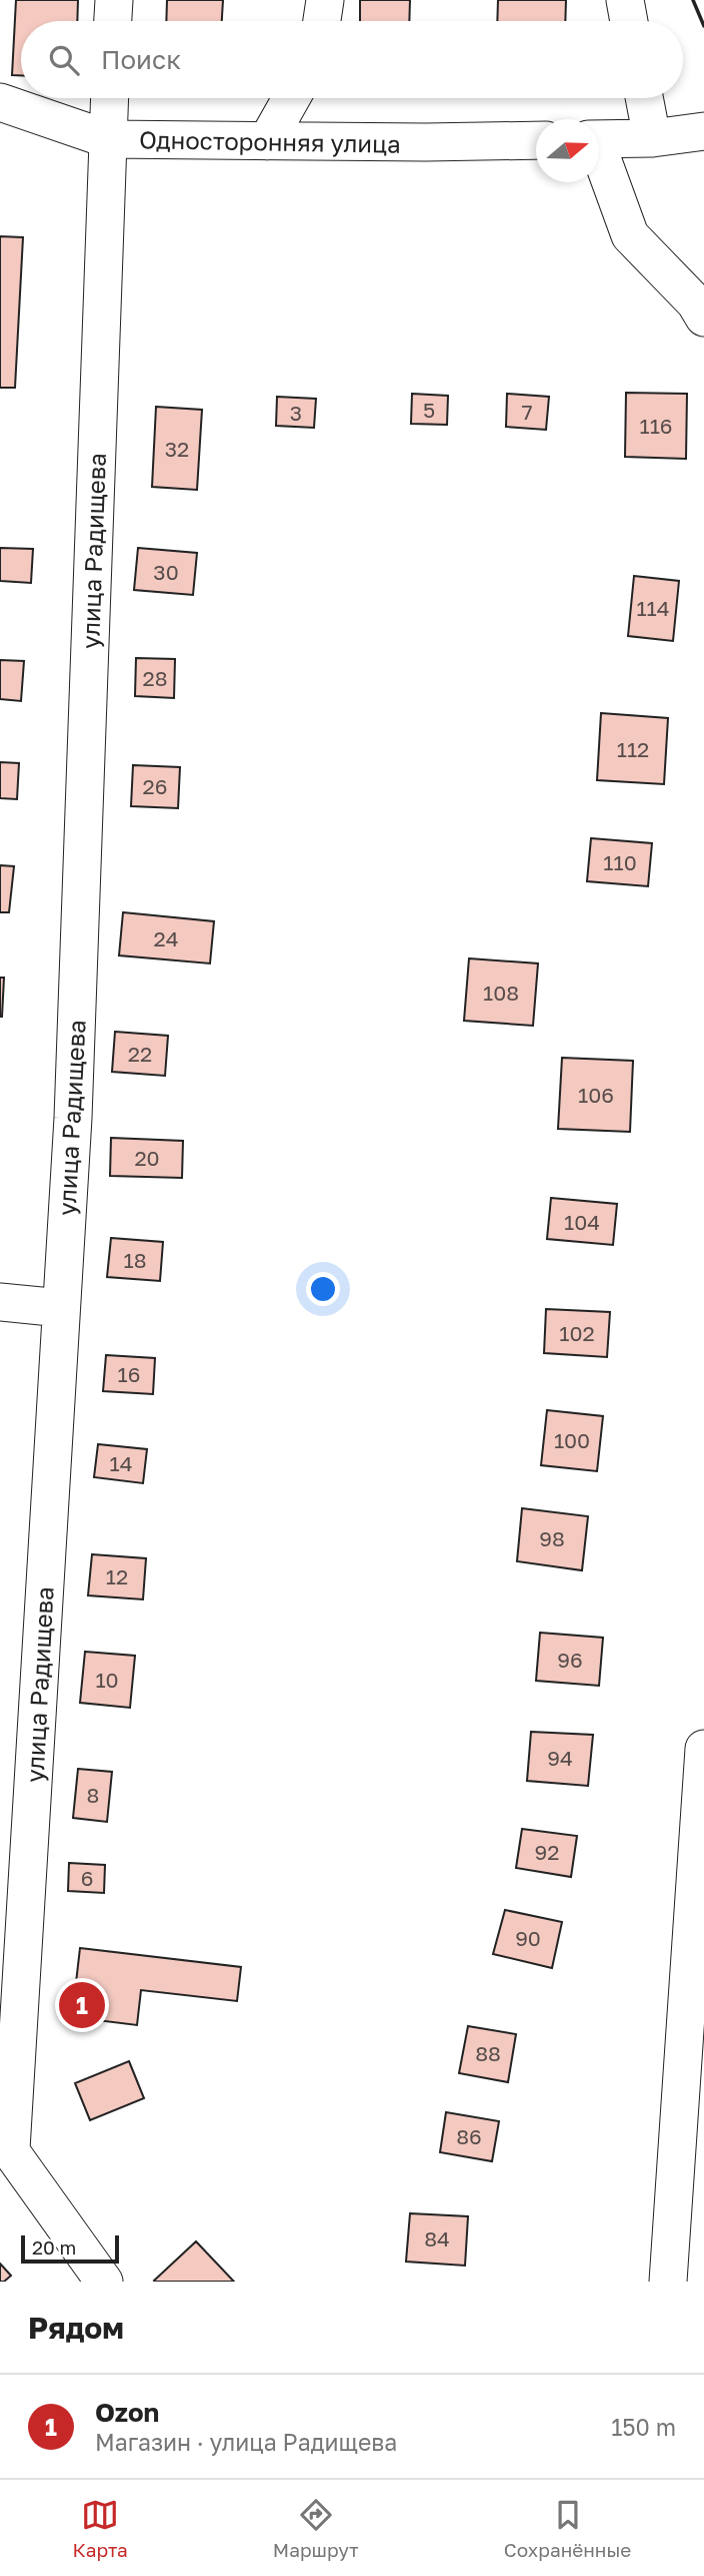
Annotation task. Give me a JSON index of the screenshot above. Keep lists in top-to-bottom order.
{
  "streets": {
    "street": ["Односторонняя улица", "улица Радищева"]
  },
  "crossings": [
    ["Односторонняя улица", "улица Радищева"]
  ],
  "house_numbers": [
    "5",
    "7",
    "3",
    "116",
    "32",
    "30",
    "114",
    "28",
    "112",
    "26",
    "110",
    "24",
    "108",
    "22",
    "106",
    "20",
    "104",
    "18",
    "102",
    "16",
    "100",
    "14",
    "98",
    "12",
    "96",
    "10",
    "94",
    "8",
    "92",
    "6",
    "90",
    "88",
    "86",
    "84"
  ],
  "scale_bar": "20 m",
  "north": "right",
  "page": {
    "search": "Поиск",
    "pins": "1",
    "scale": "20 m",
    "heading": "Рядом",
    "list": [
      {
        "mark": "1",
        "name": "Ozon",
        "note": "Магазин · улица Радищева",
        "value": "150 m"
      }
    ],
    "nav": ["Карта", "Маршрут", "Сохранённые"]
  }
}
